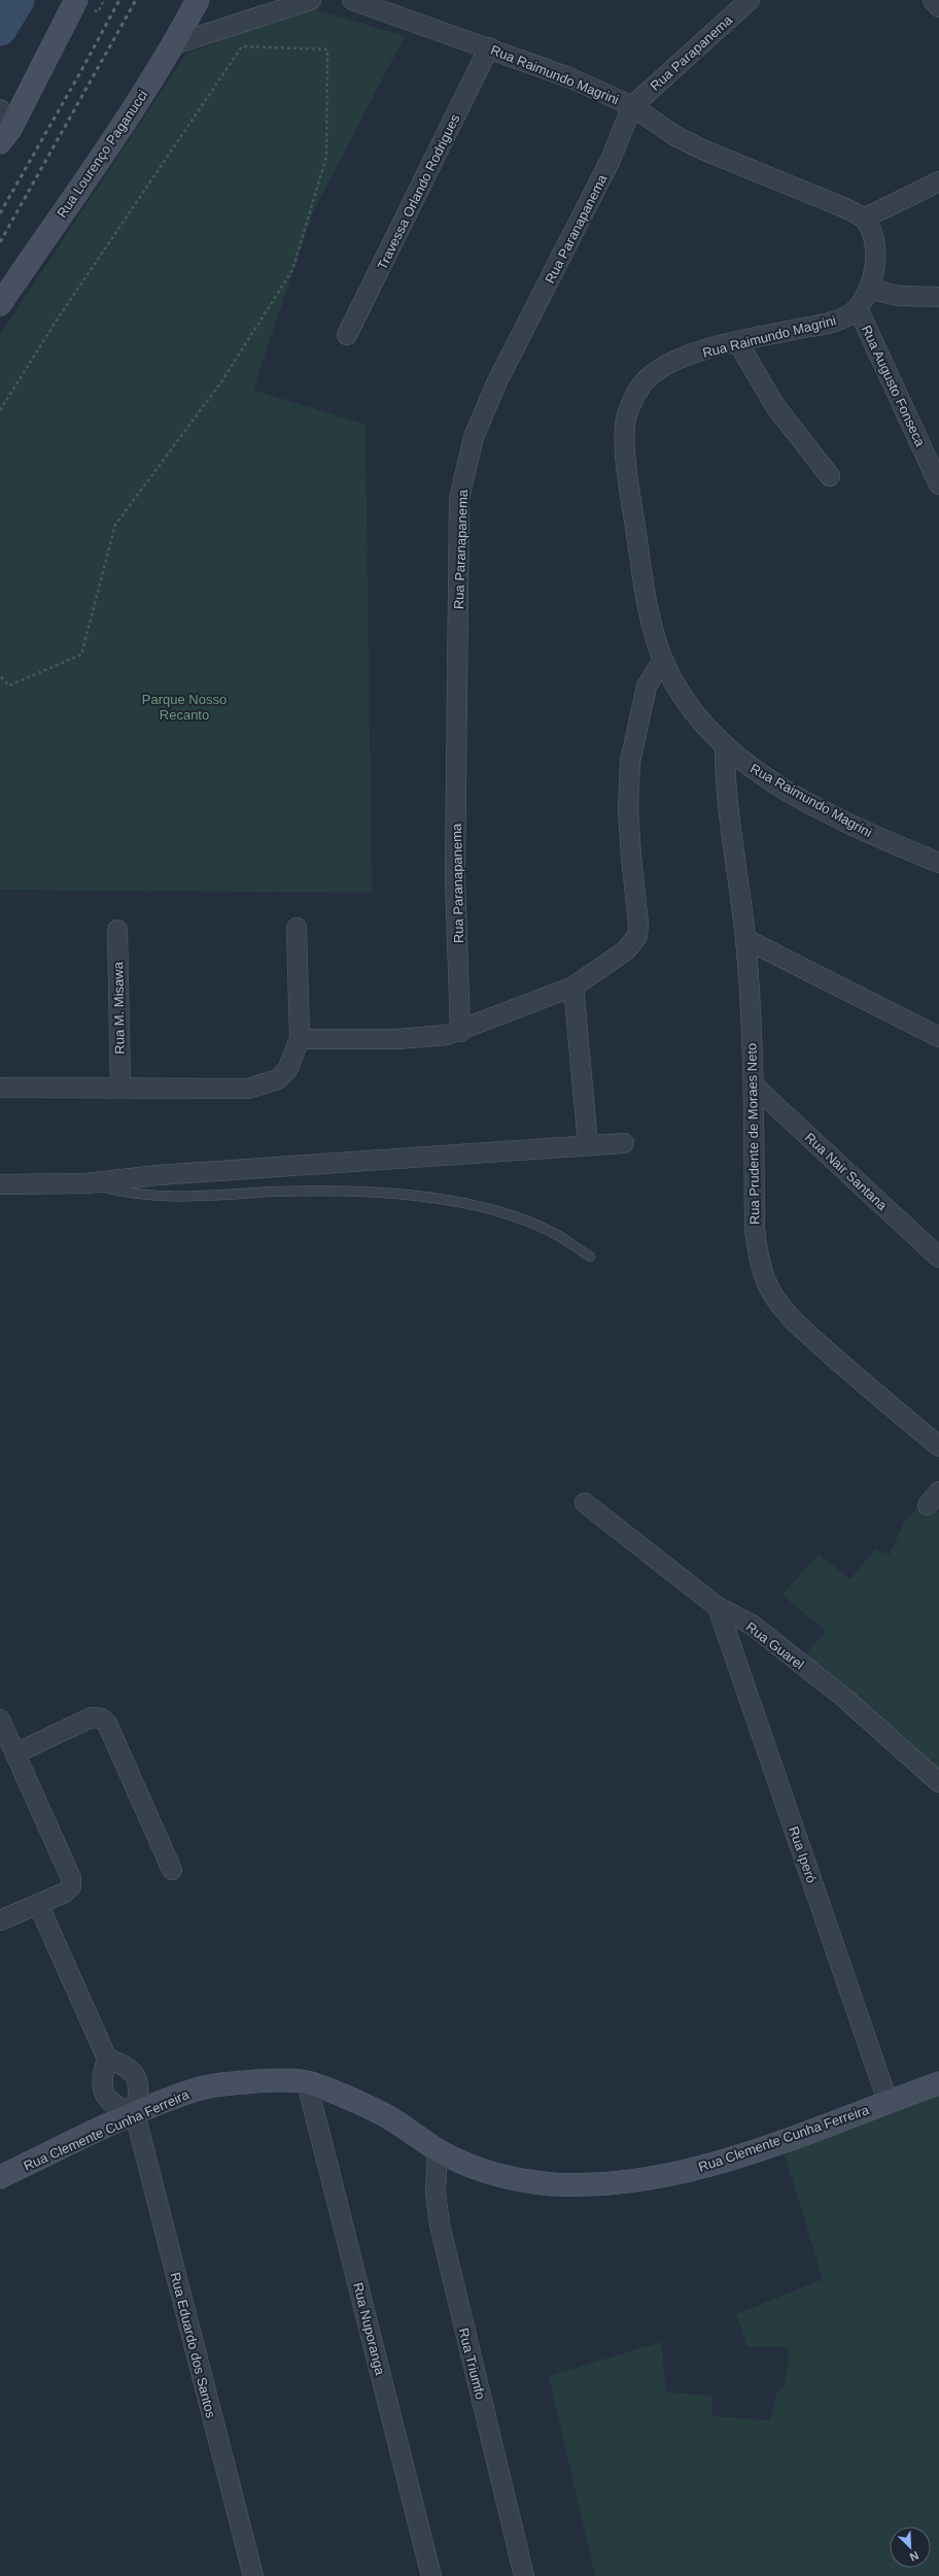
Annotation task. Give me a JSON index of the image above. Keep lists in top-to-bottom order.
{
  "streets": {
    "street": [
      "Rua Parapanema",
      "Rua Raimundo Magrini",
      "Rua Lourenço Paganucci",
      "Travessa Orlando Rodrigues",
      "Rua Paranapanema",
      "Rua Augusto Fonseca",
      "Rua M. Misawa",
      "Rua Prudente de Moraes Neto",
      "Rua Nair Santana",
      "Rua Guarel",
      "Rua Iperó",
      "Rua Clemente Cunha Ferreira",
      "Rua Nuporanga",
      "Rua Eduardo dos Santos",
      "Rua Triumfo"
    ]
  },
  "crossings": [
    ["Rua Parapanema", "Rua Raimundo Magrini"],
    ["Rua Parapanema", "Rua Paranapanema"],
    ["Rua Raimundo Magrini", "Travessa Orlando Rodrigues"],
    ["Rua Raimundo Magrini", "Rua Paranapanema"],
    ["Rua Raimundo Magrini", "Rua Augusto Fonseca"],
    ["Rua Raimundo Magrini", "Rua Prudente de Moraes Neto"],
    ["Rua Prudente de Moraes Neto", "Rua Nair Santana"],
    ["Rua Guarel", "Rua Iperó"],
    ["Rua Iperó", "Rua Clemente Cunha Ferreira"],
    ["Rua Clemente Cunha Ferreira", "Rua Nuporanga"],
    ["Rua Clemente Cunha Ferreira", "Rua Eduardo dos Santos"],
    ["Rua Clemente Cunha Ferreira", "Rua Triumfo"]
  ],
  "parks": ["Parque Nosso Recanto"],
  "north": "bottom right"
}
